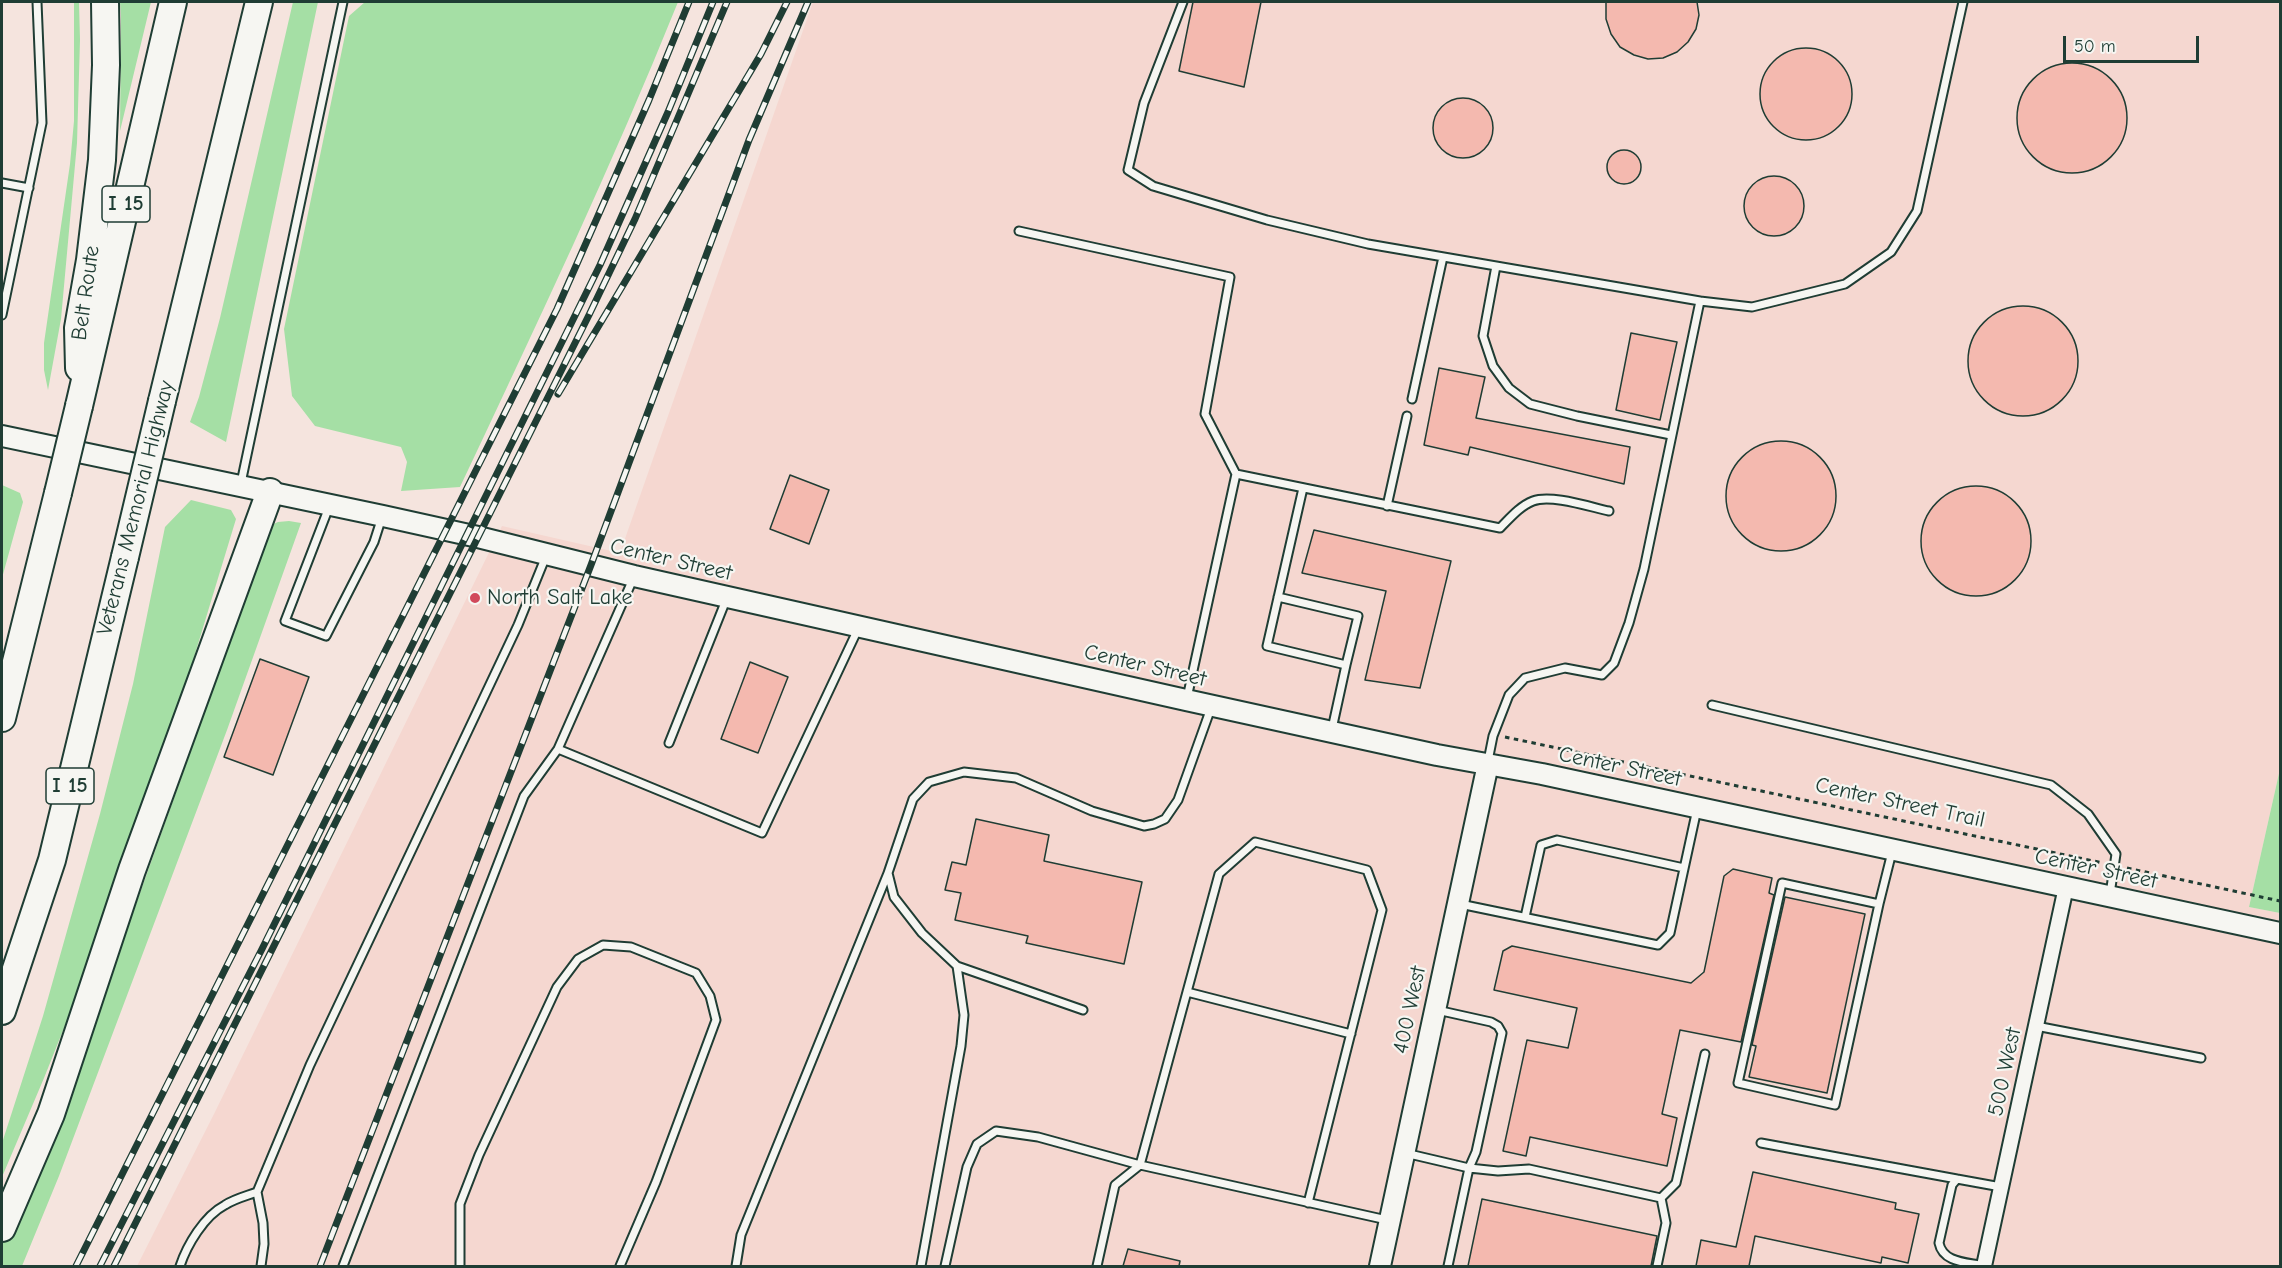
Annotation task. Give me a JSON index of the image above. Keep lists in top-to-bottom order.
{
  "streets": {
    "highway": ["I 15", "Belt Route", "Veterans Memorial Highway"],
    "main road": ["Center Street", "400 West"],
    "street": ["500 West"],
    "path": ["Center Street Trail"]
  },
  "crossings": [
    ["I 15", "Belt Route"],
    ["Center Street", "400 West"],
    ["Center Street", "500 West"]
  ],
  "places": ["North Salt Lake"],
  "scale_bar": "50 m"
}
